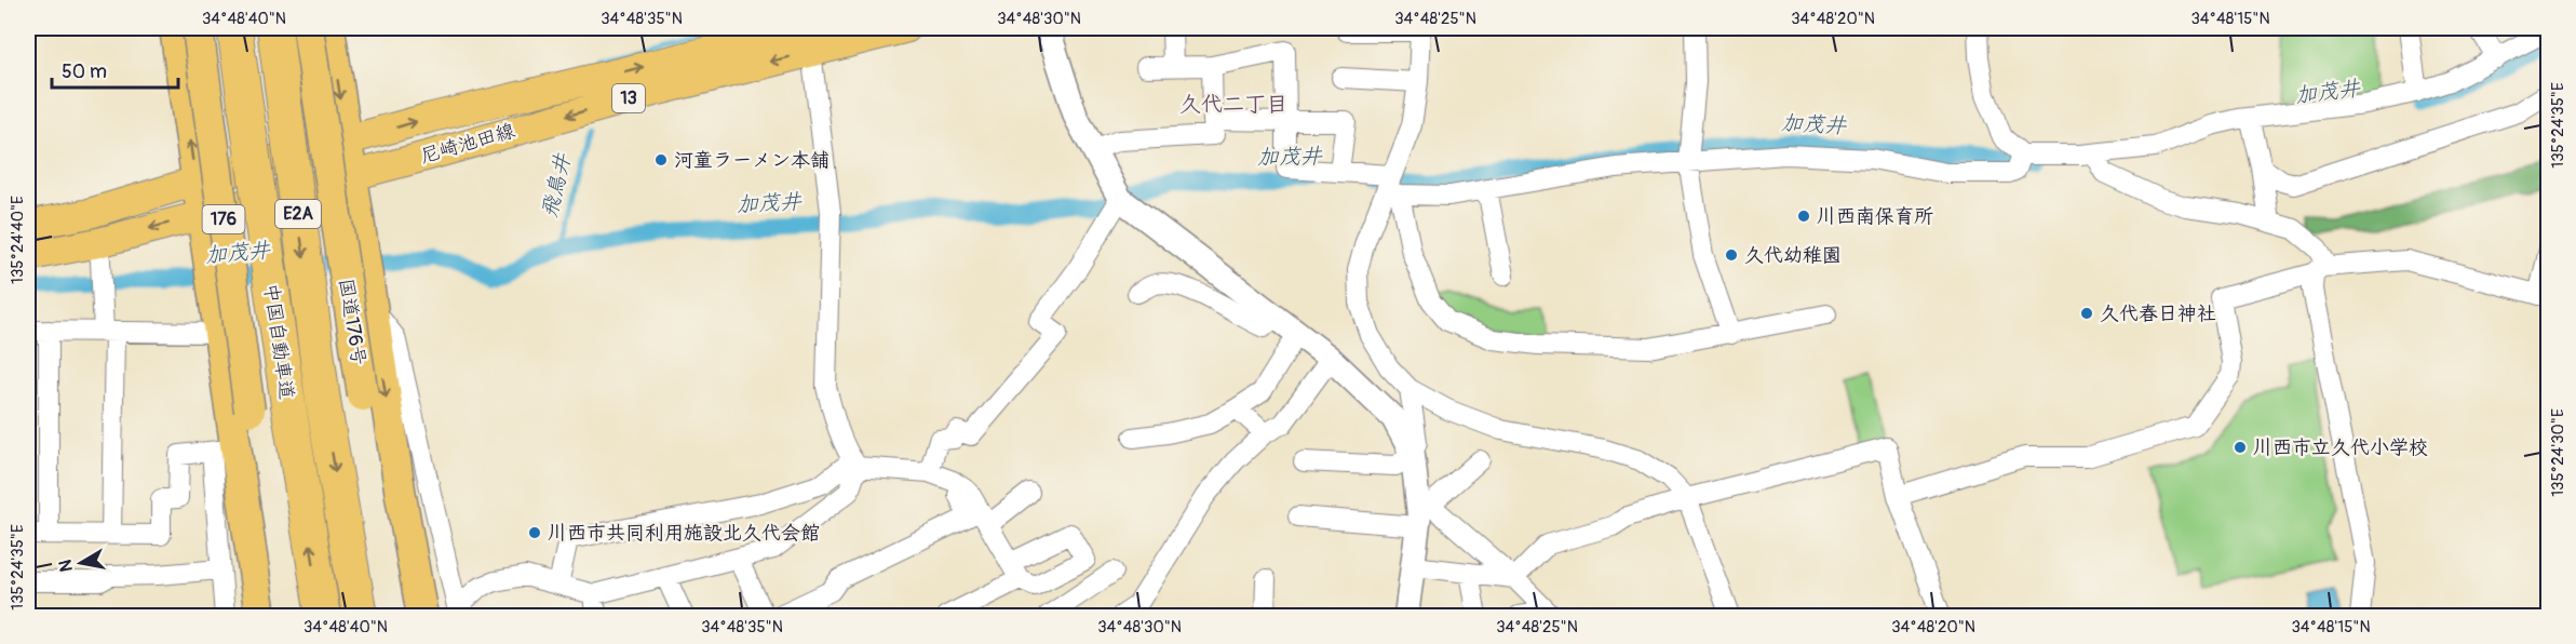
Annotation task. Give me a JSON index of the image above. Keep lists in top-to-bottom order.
{
  "streets": {
    "highway": [
      "E2A",
      "176",
      "国道176号",
      "中国自動車道"
    ],
    "main road": ["13", "尼崎池田線"]
  },
  "districts": ["久代二丁目"],
  "water": ["加茂井", "飛鳥井"],
  "places": [
    "河童ラーメン本舗",
    "川西南保育所",
    "久代幼稚園",
    "久代春日神社",
    "川西市立久代小学校",
    "川西市共同利用施設北久代会館"
  ],
  "scale_bar": "50 m",
  "north": "left",
  "coordinates": [
    "34°48'40\"N",
    "34°48'35\"N",
    "34°48'30\"N",
    "34°48'25\"N",
    "34°48'20\"N",
    "34°48'15\"N",
    "135°24'35\"E",
    "135°24'40\"E",
    "135°24'30\"E"
  ]
}
